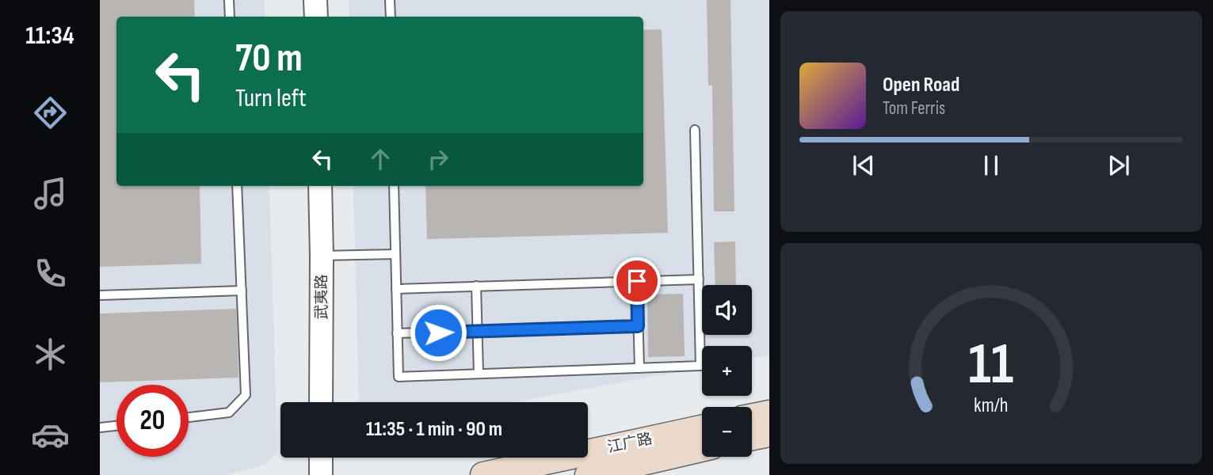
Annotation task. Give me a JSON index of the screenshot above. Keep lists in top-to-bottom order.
{
  "streets": {
    "main road": ["江广路"],
    "street": ["武夷路"]
  },
  "page": {
    "tabs": "11:34",
    "turn": ["70 m", "Turn left"],
    "song": ["Open Road", "Tom Ferris"],
    "map_buttons": ["+", "−"],
    "limit": "20",
    "trip": "11:35 · 1 min · 90 m",
    "gauge": ["11", "km/h"]
  }
}
